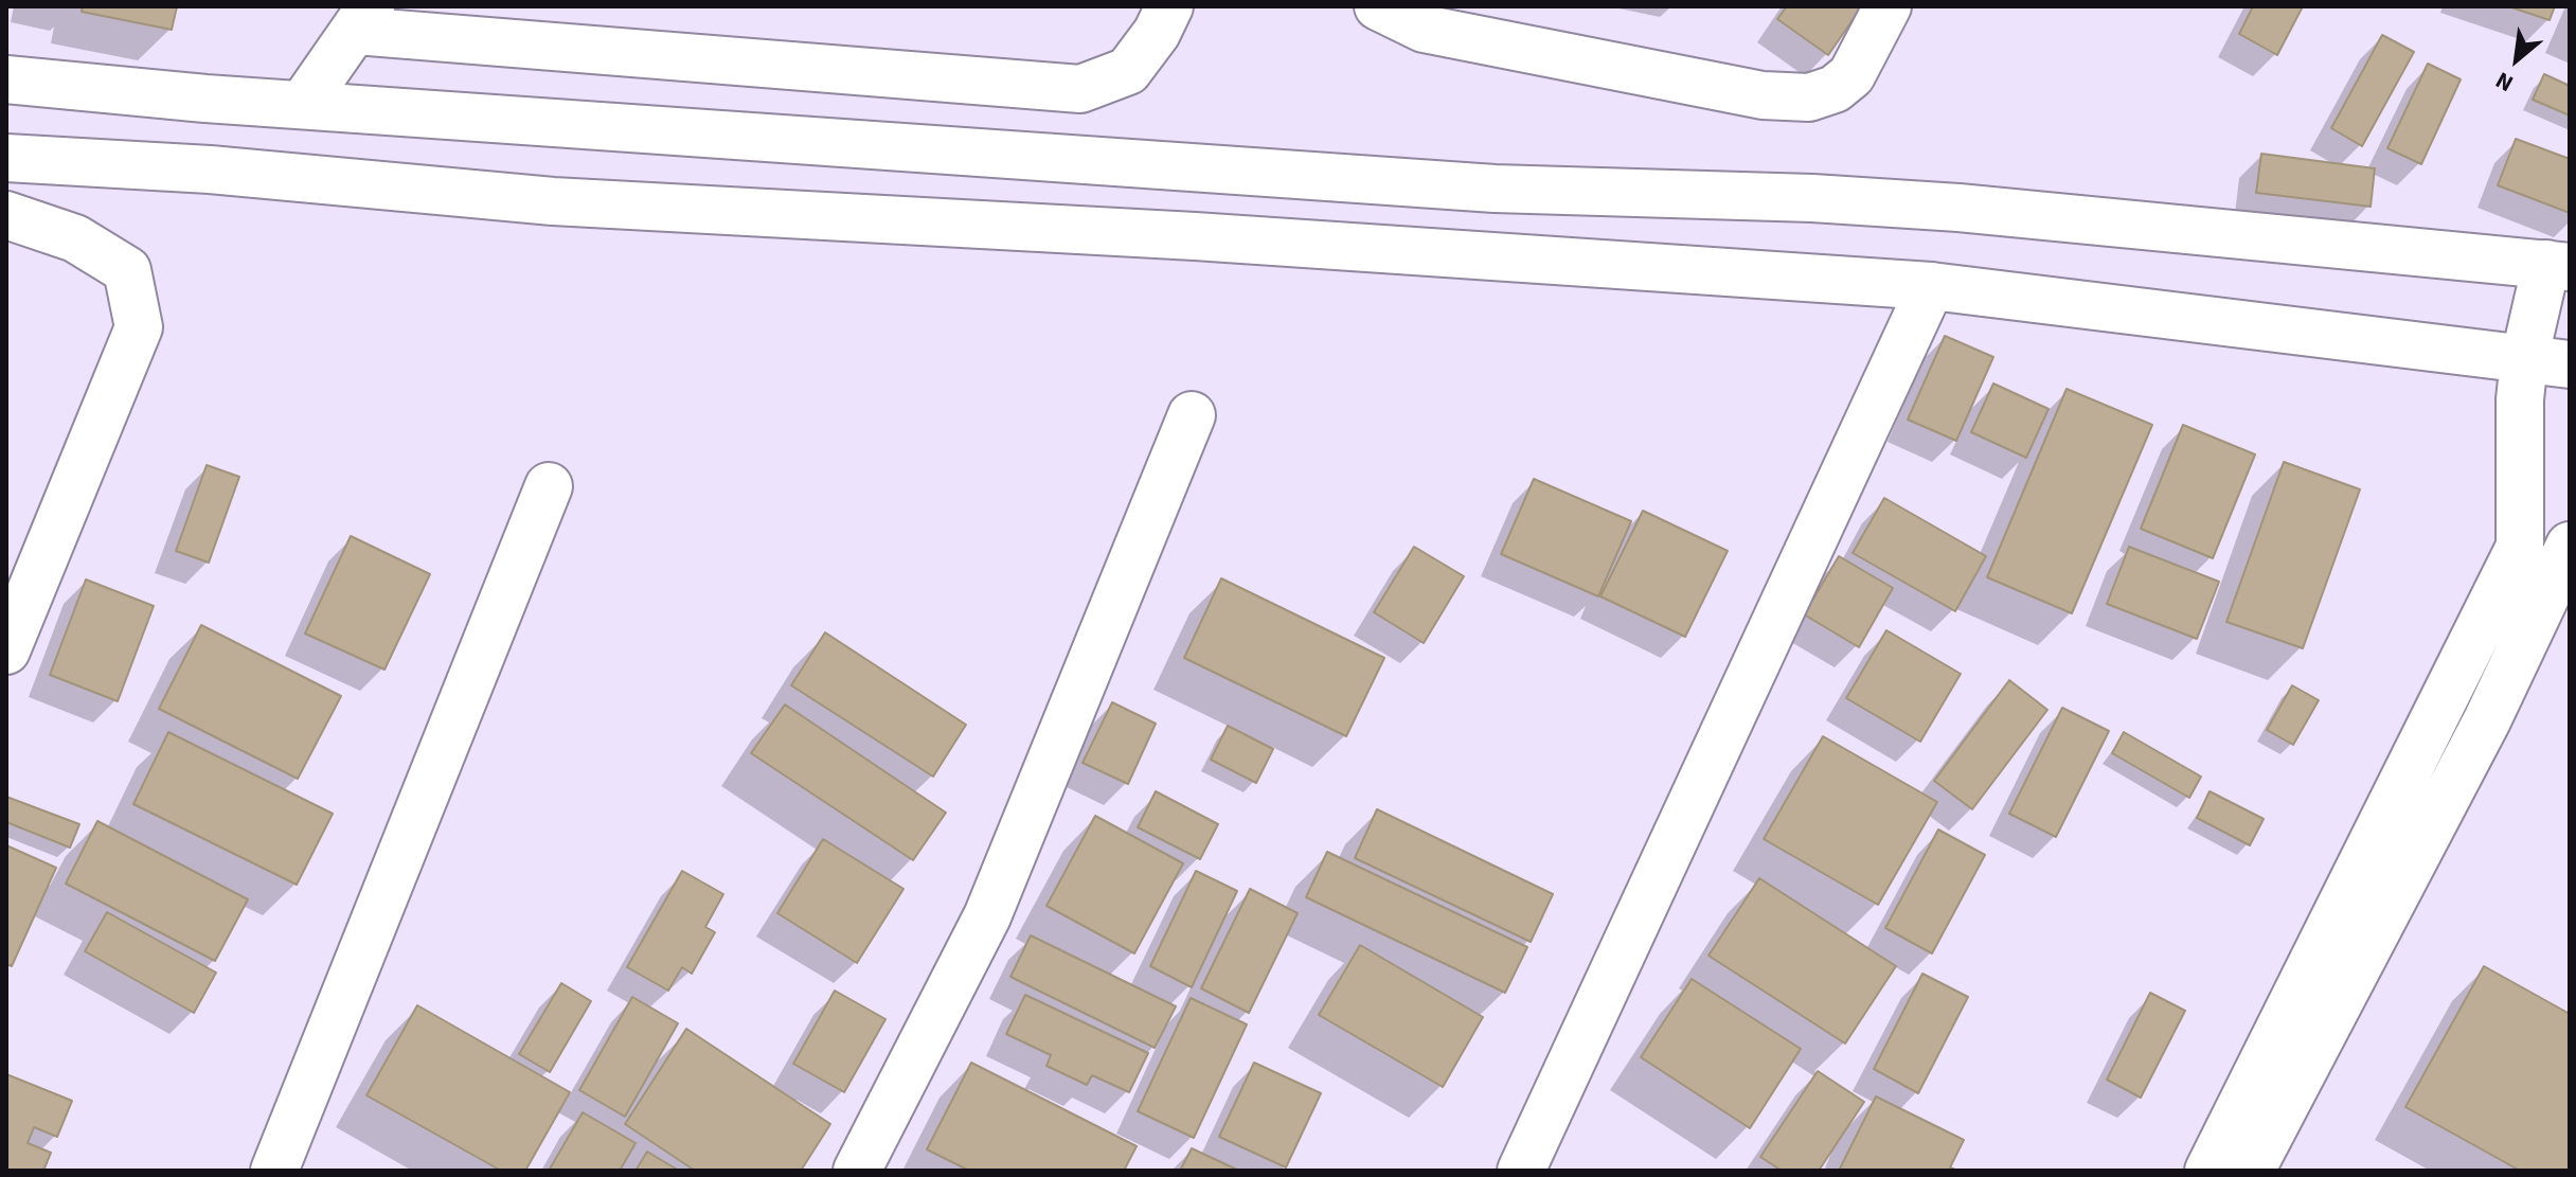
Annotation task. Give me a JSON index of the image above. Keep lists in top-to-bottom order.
{
  "north": "bottom left"
}
